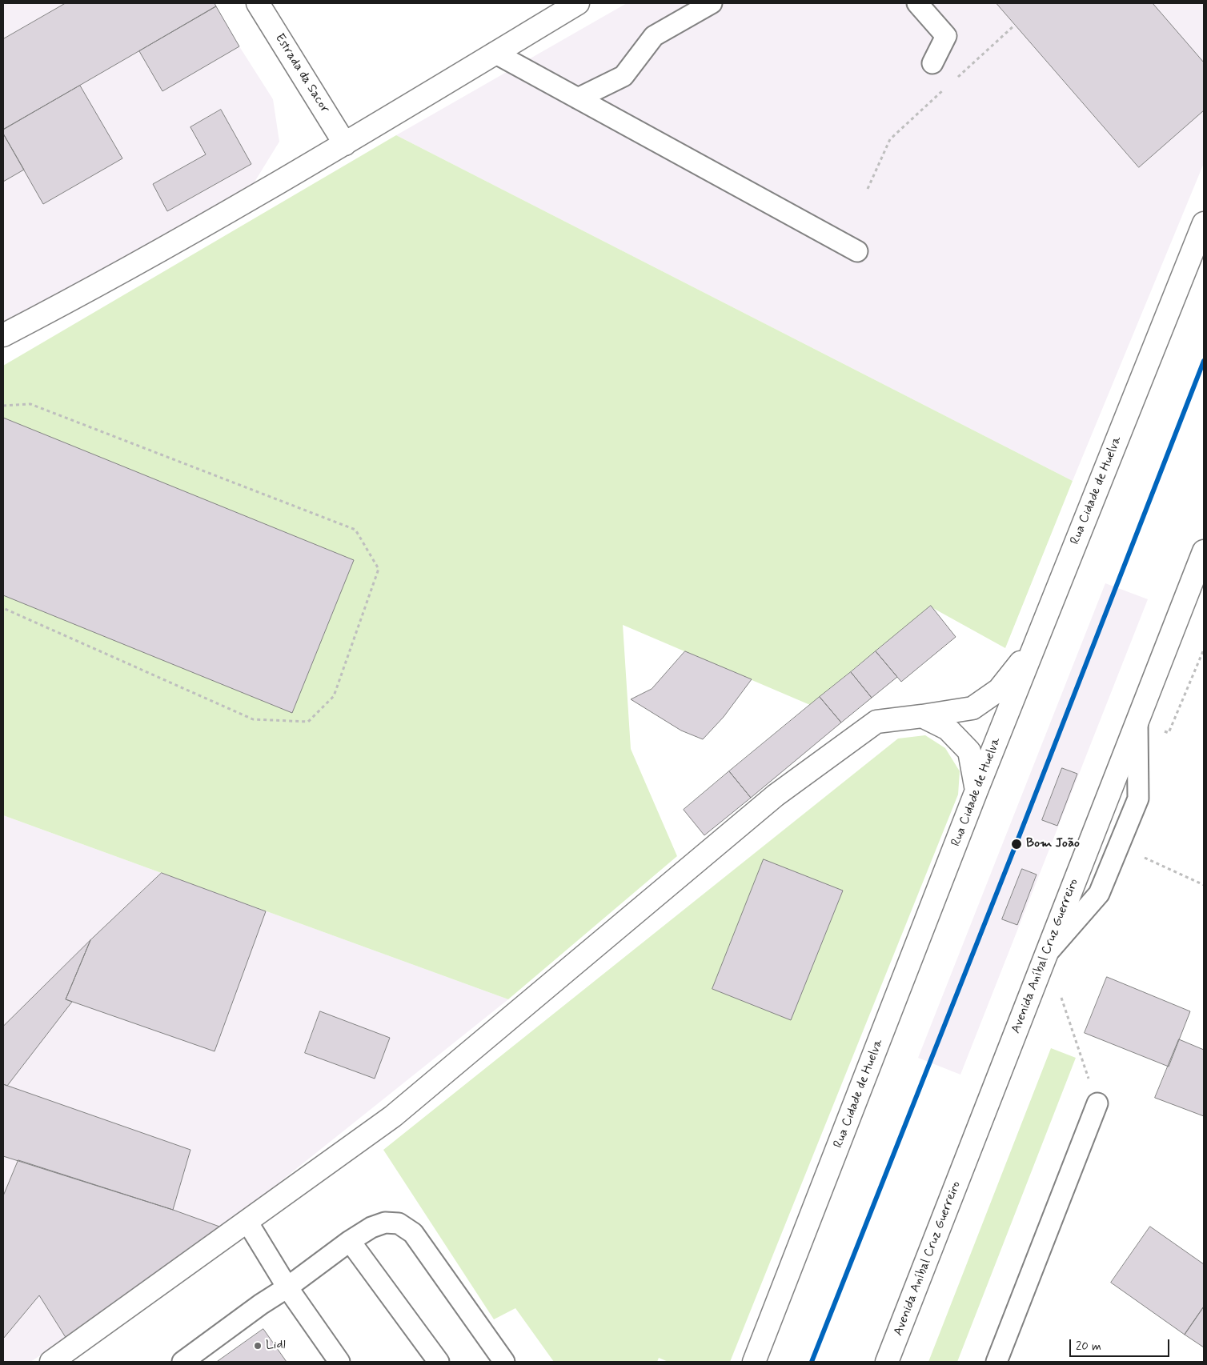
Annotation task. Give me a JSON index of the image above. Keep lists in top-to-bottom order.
{
  "streets": {
    "street": ["Estrada da Sacor", "Rua Cidade de Huelva", "Avenida Aníbal Cruz Guerreiro"]
  },
  "places": ["Bom João", "Lidl"],
  "scale_bar": "20 m"
}
